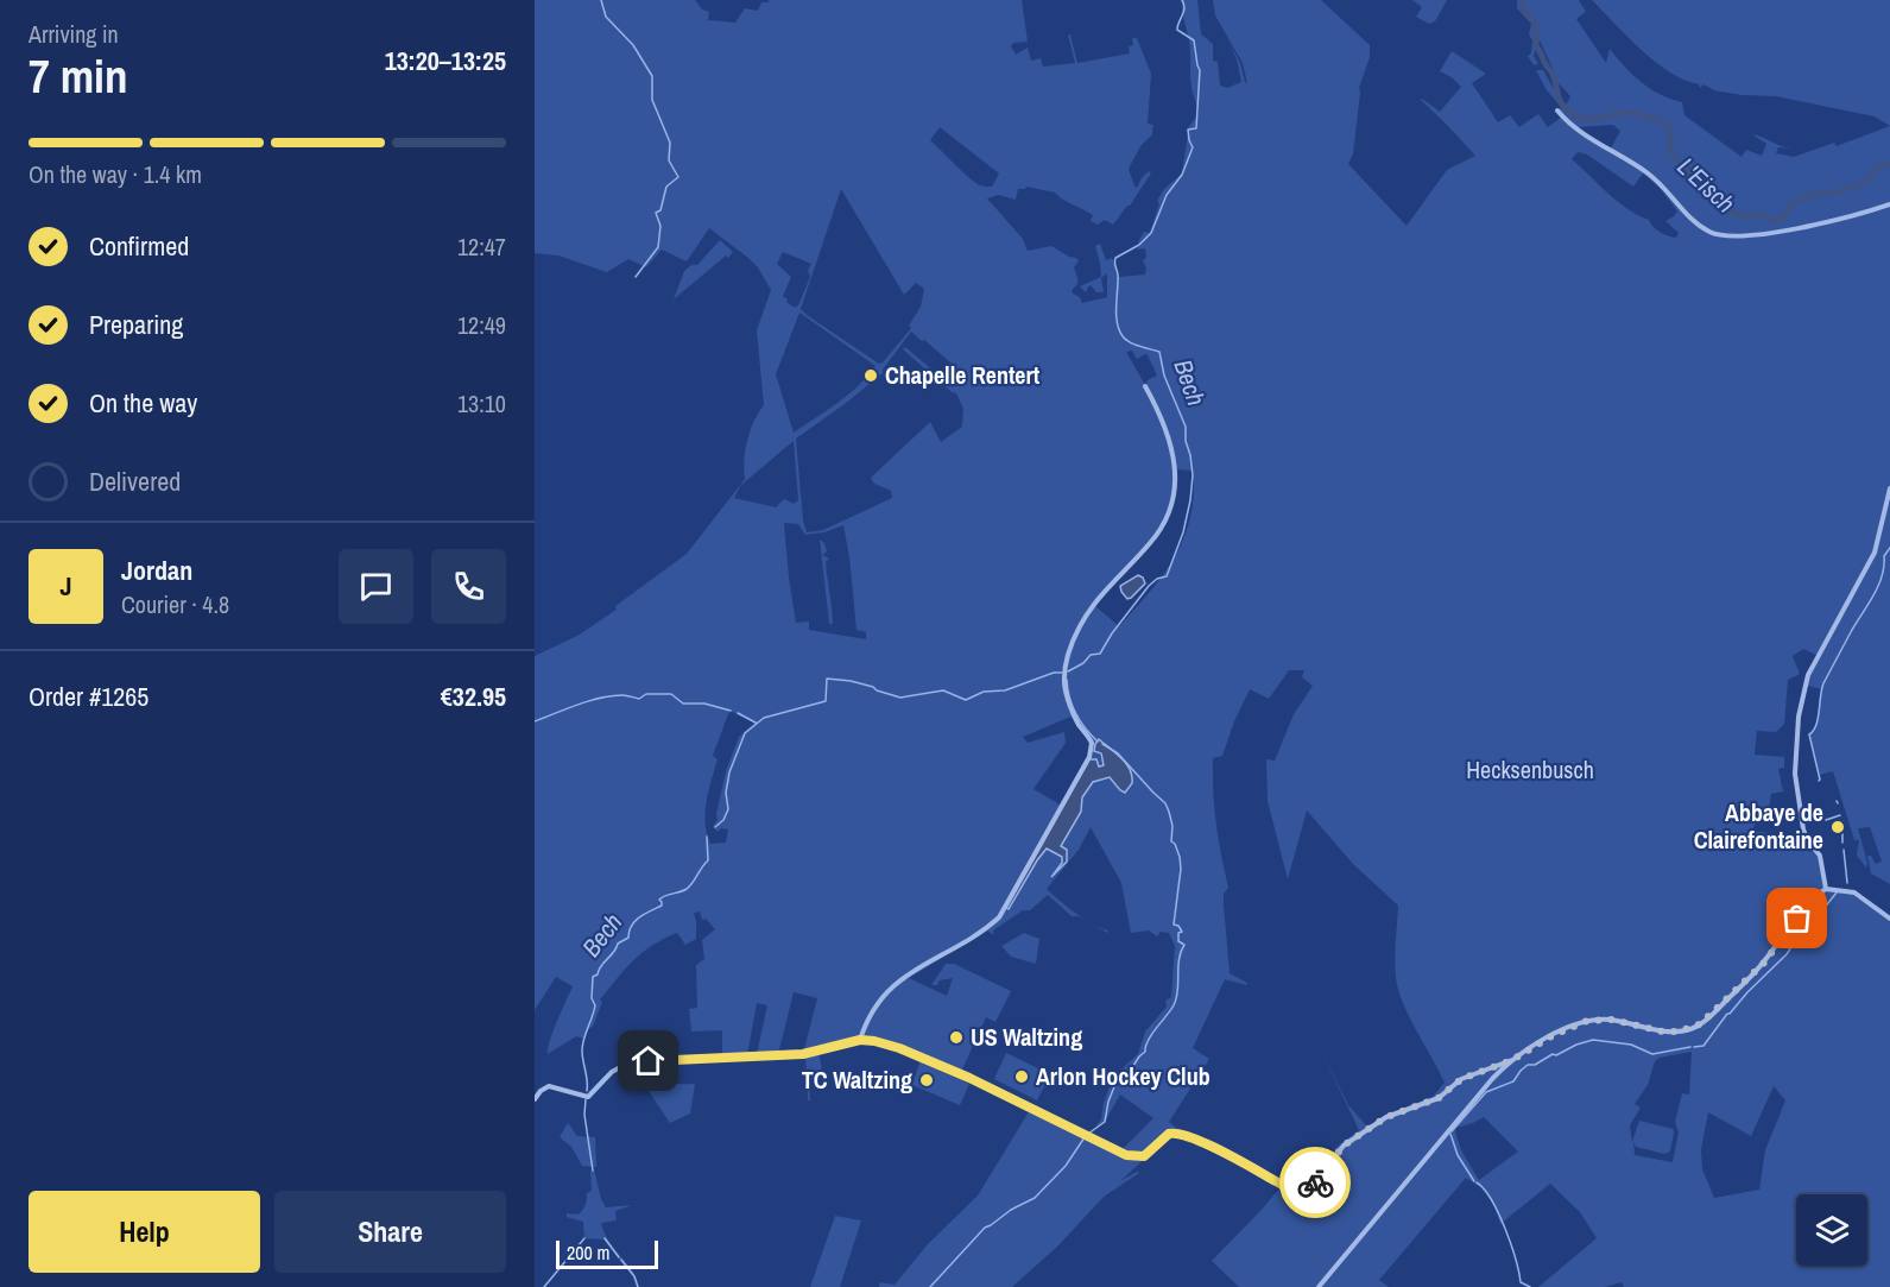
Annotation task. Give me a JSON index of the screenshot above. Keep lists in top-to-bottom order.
{
  "water": ["L'Eisch", "Bech"],
  "parks": ["Hecksenbusch"],
  "places": [
    "Chapelle Rentert",
    "Abbaye de Clairefontaine",
    "US Waltzing",
    "Arlon Hockey Club",
    "TC Waltzing"
  ],
  "scale_bar": "200 m",
  "page": {
    "heading": ["7 min", "Arriving in", "13:20–13:25"],
    "panel": [
      "Jordan",
      "Courier · 4.8",
      "Order #1265",
      "€32.95"
    ],
    "bar": "On the way · 1.4 km",
    "list": [
      ["Confirmed", "12:47"],
      ["Preparing", "12:49"],
      ["On the way", "13:10"],
      "Delivered"
    ],
    "round": "J",
    "buttons": ["Help", "Share"],
    "scale": "200 m"
  }
}
